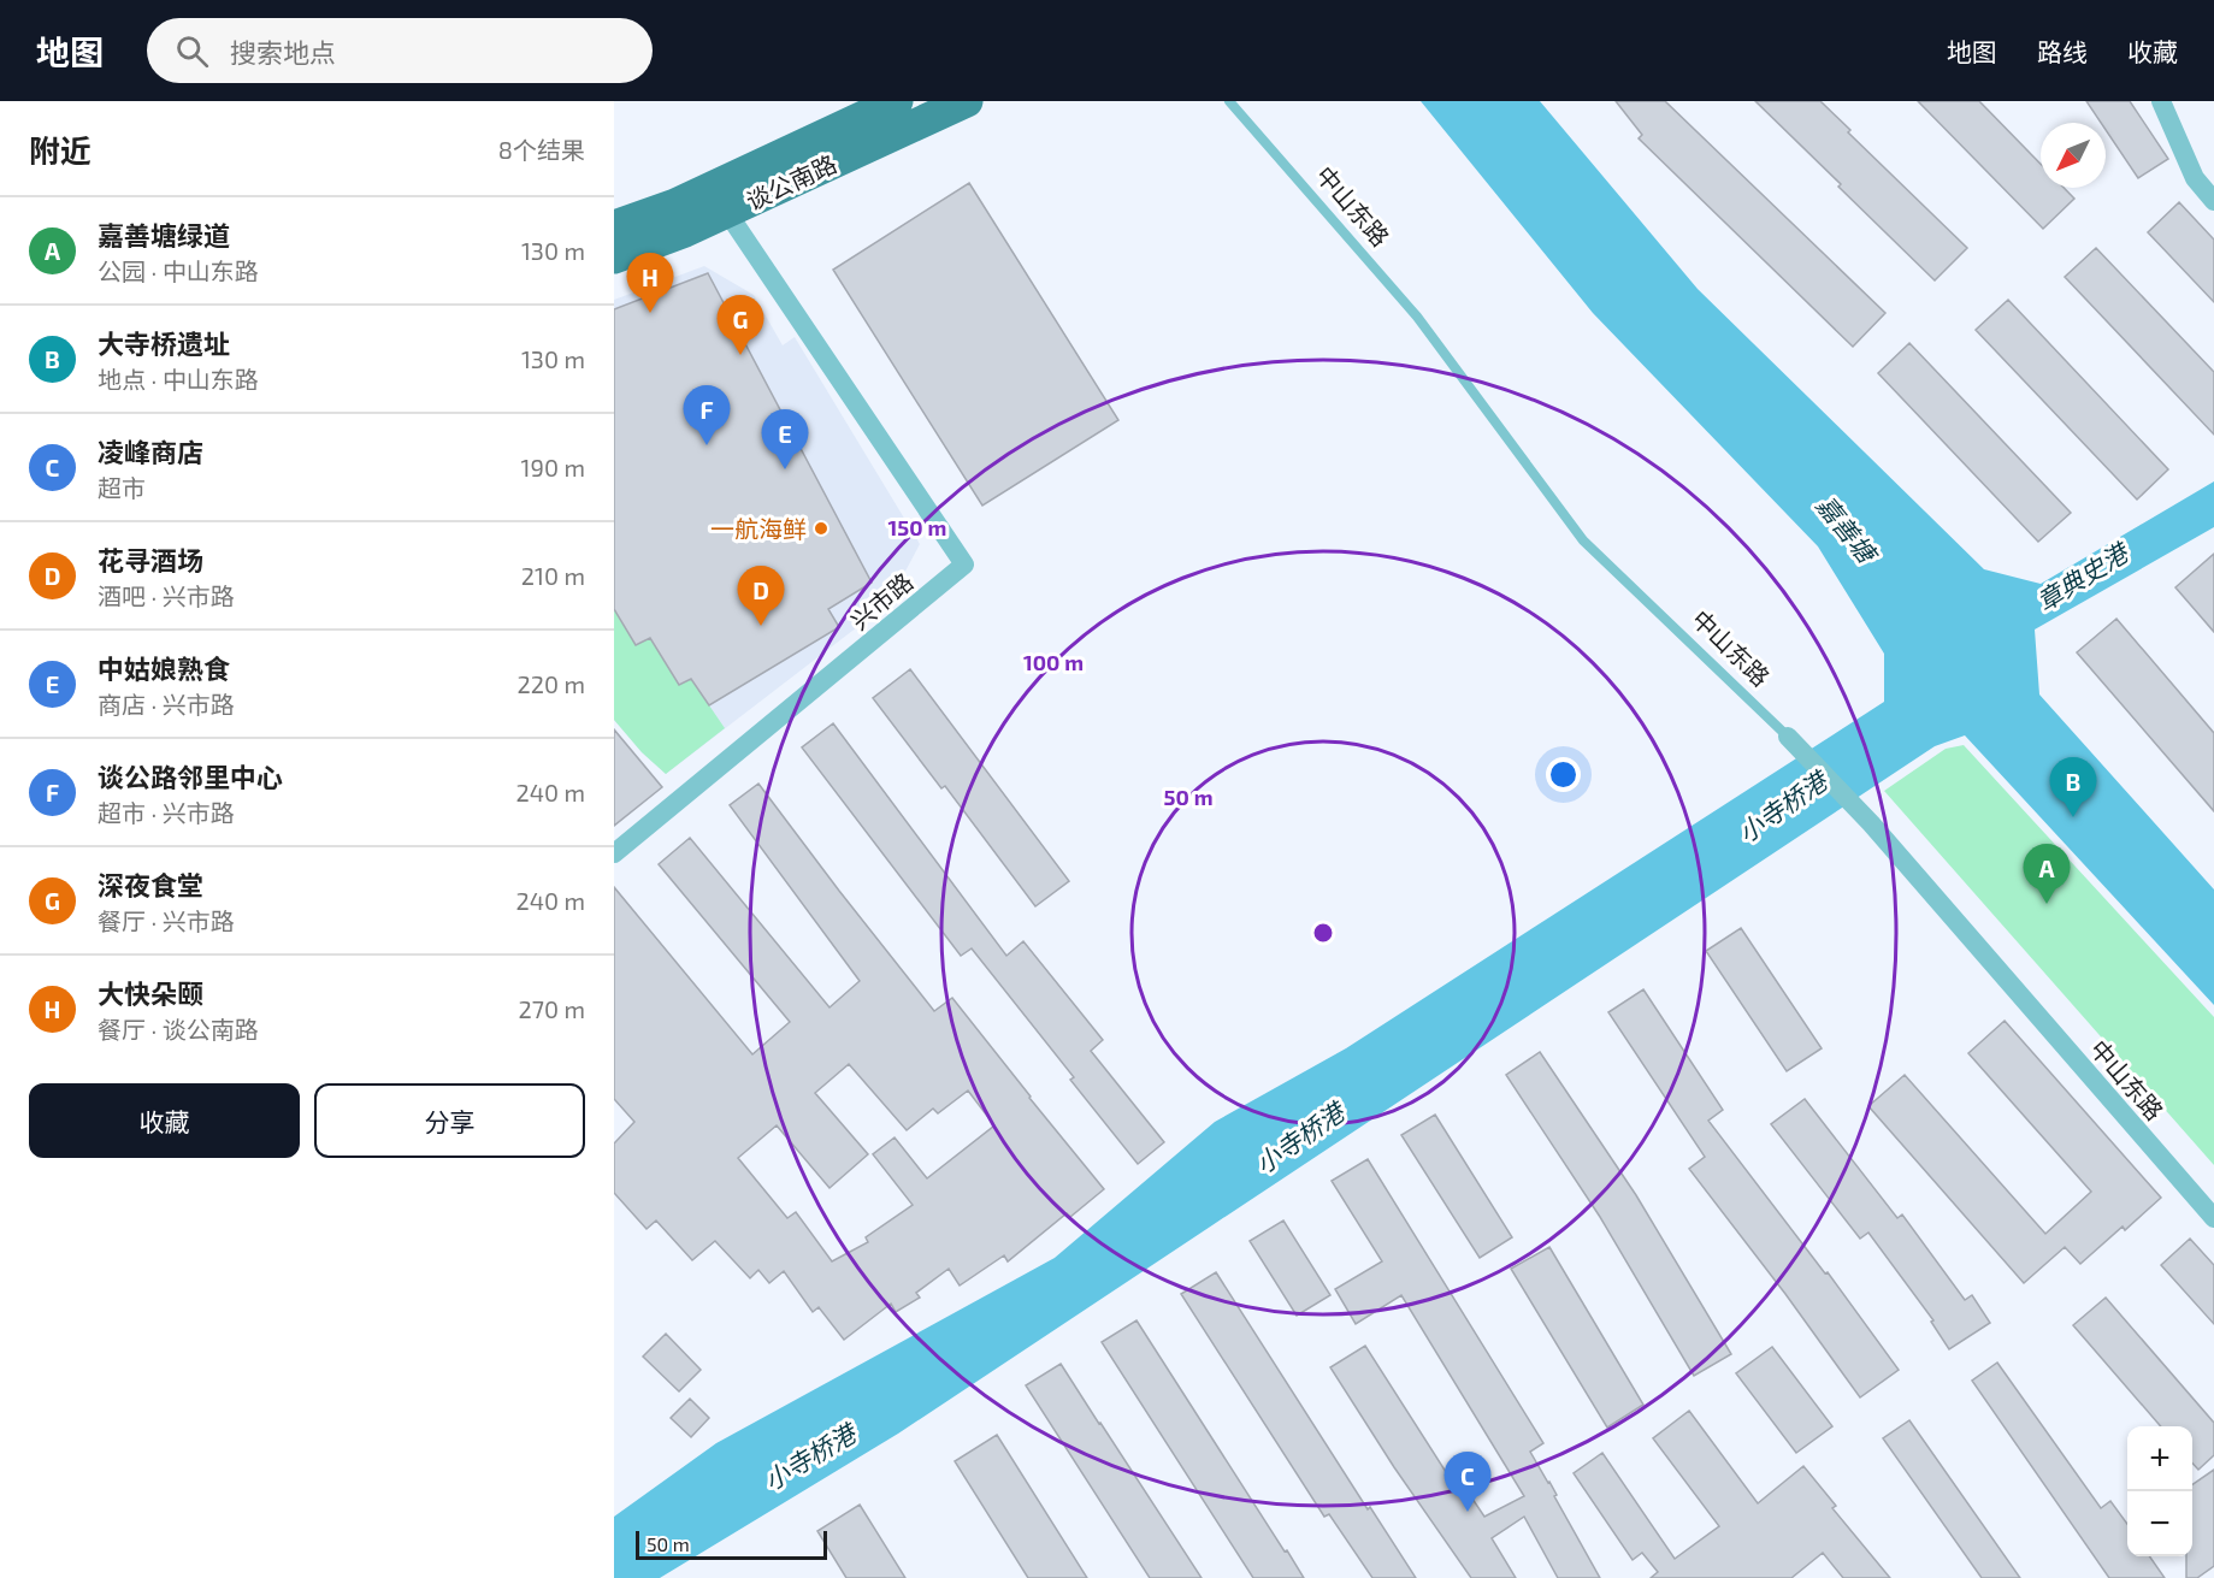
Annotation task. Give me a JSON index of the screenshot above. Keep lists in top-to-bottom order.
{
  "streets": {
    "main road": ["谈公南路"],
    "street": ["中山东路", "兴市路"]
  },
  "crossings": [
    ["谈公南路", "兴市路"]
  ],
  "water": ["嘉善塘", "章典史港", "小寺桥港"],
  "places": ["一航海鲜"],
  "scale_bar": "50 m",
  "north": "bottom left",
  "page": {
    "header": "地图",
    "search": "搜索地点",
    "nav": ["地图", "路线", "收藏"],
    "heading": ["附近", "8个结果"],
    "list": [
      {
        "mark": "A",
        "name": "嘉善塘绿道",
        "note": "公园 · 中山东路",
        "value": "130 m"
      },
      {
        "mark": "B",
        "name": "大寺桥遗址",
        "note": "地点 · 中山东路",
        "value": "130 m"
      },
      {
        "mark": "C",
        "name": "凌峰商店",
        "note": "超市",
        "value": "190 m"
      },
      {
        "mark": "D",
        "name": "花寻酒场",
        "note": "酒吧 · 兴市路",
        "value": "210 m"
      },
      {
        "mark": "E",
        "name": "中姑娘熟食",
        "note": "商店 · 兴市路",
        "value": "220 m"
      },
      {
        "mark": "F",
        "name": "谈公路邻里中心",
        "note": "超市 · 兴市路",
        "value": "240 m"
      },
      {
        "mark": "G",
        "name": "深夜食堂",
        "note": "餐厅 · 兴市路",
        "value": "240 m"
      },
      {
        "mark": "H",
        "name": "大快朵颐",
        "note": "餐厅 · 谈公南路",
        "value": "270 m"
      }
    ],
    "pins": [
      "H",
      "G",
      "F",
      "E",
      "D",
      "B",
      "A",
      "C"
    ],
    "buttons": ["收藏", "分享"],
    "map_buttons": ["+", "−"],
    "scale": "50 m"
  },
  "rings": ["150 m", "100 m", "50 m"]
}
